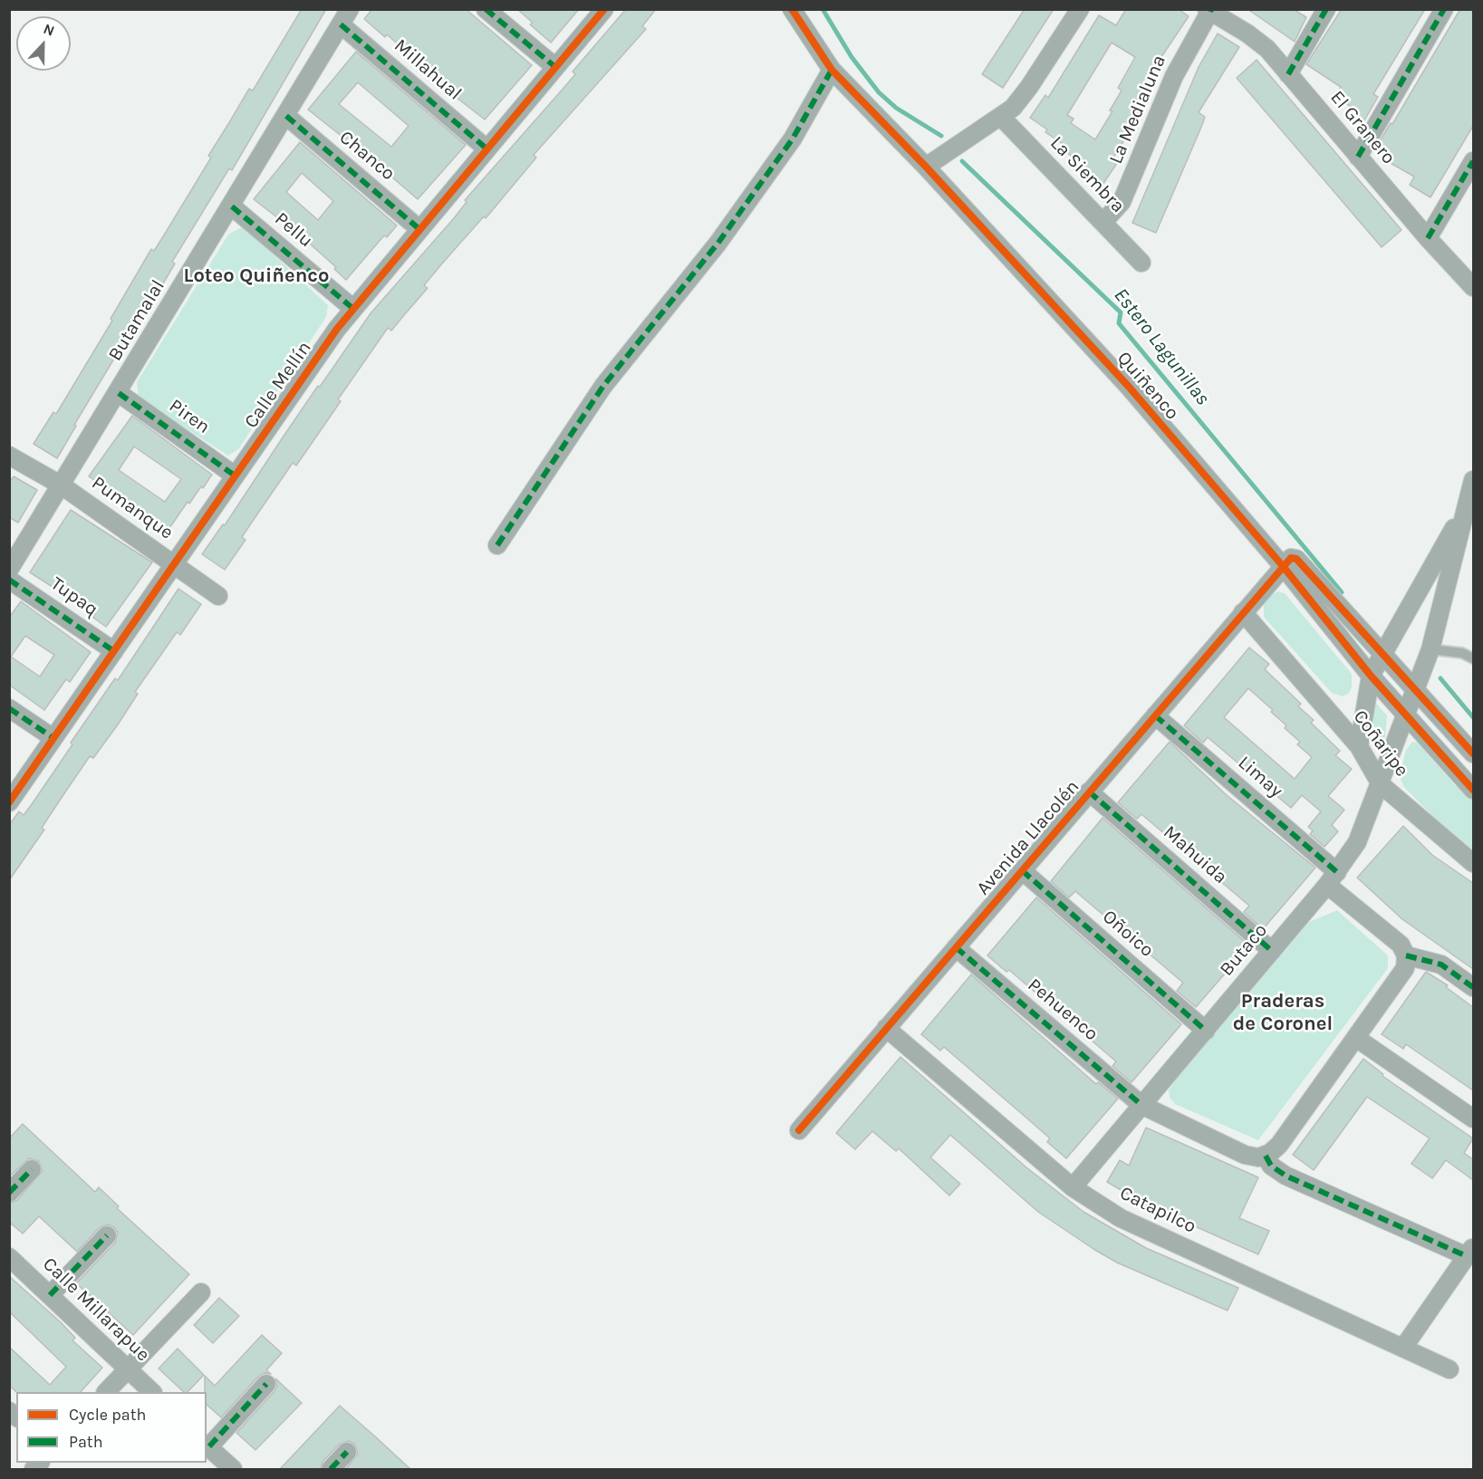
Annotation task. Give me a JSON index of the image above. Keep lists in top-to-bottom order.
{
  "streets": {
    "street": [
      "Millahual",
      "La Medialuna",
      "El Granero",
      "Chanco",
      "La Siembra",
      "Pellu",
      "Butamalal",
      "Calle Mellín",
      "Quiñenco",
      "Piren",
      "Pumanque",
      "Tupaq",
      "Coñaripe",
      "Limay",
      "Avenida Llacolén",
      "Mahuida",
      "Oñoico",
      "Butaco",
      "Pehuenco",
      "Catapilco",
      "Calle Millarapue"
    ]
  },
  "crossings": [
    ["Millahual", "Butamalal"],
    ["Millahual", "Calle Mellín"],
    ["La Medialuna", "El Granero"],
    ["La Medialuna", "La Siembra"],
    ["Chanco", "Butamalal"],
    ["Chanco", "Calle Mellín"],
    ["Pellu", "Butamalal"],
    ["Pellu", "Calle Mellín"],
    ["Butamalal", "Piren"],
    ["Butamalal", "Pumanque"],
    ["Calle Mellín", "Piren"],
    ["Calle Mellín", "Pumanque"],
    ["Calle Mellín", "Tupaq"],
    ["Quiñenco", "Avenida Llacolén"],
    ["Quiñenco", "Butaco"],
    ["Coñaripe", "Avenida Llacolén"],
    ["Coñaripe", "Butaco"],
    ["Limay", "Avenida Llacolén"],
    ["Limay", "Butaco"],
    ["Avenida Llacolén", "Mahuida"],
    ["Avenida Llacolén", "Oñoico"],
    ["Avenida Llacolén", "Pehuenco"],
    ["Avenida Llacolén", "Catapilco"],
    ["Mahuida", "Butaco"],
    ["Oñoico", "Butaco"],
    ["Butaco", "Pehuenco"],
    ["Butaco", "Catapilco"]
  ],
  "districts": ["Loteo Quiñenco", "Praderas de Coronel"],
  "water": ["Estero Lagunillas"],
  "legend": ["Cycle path", "Path"],
  "north": "top"
}
